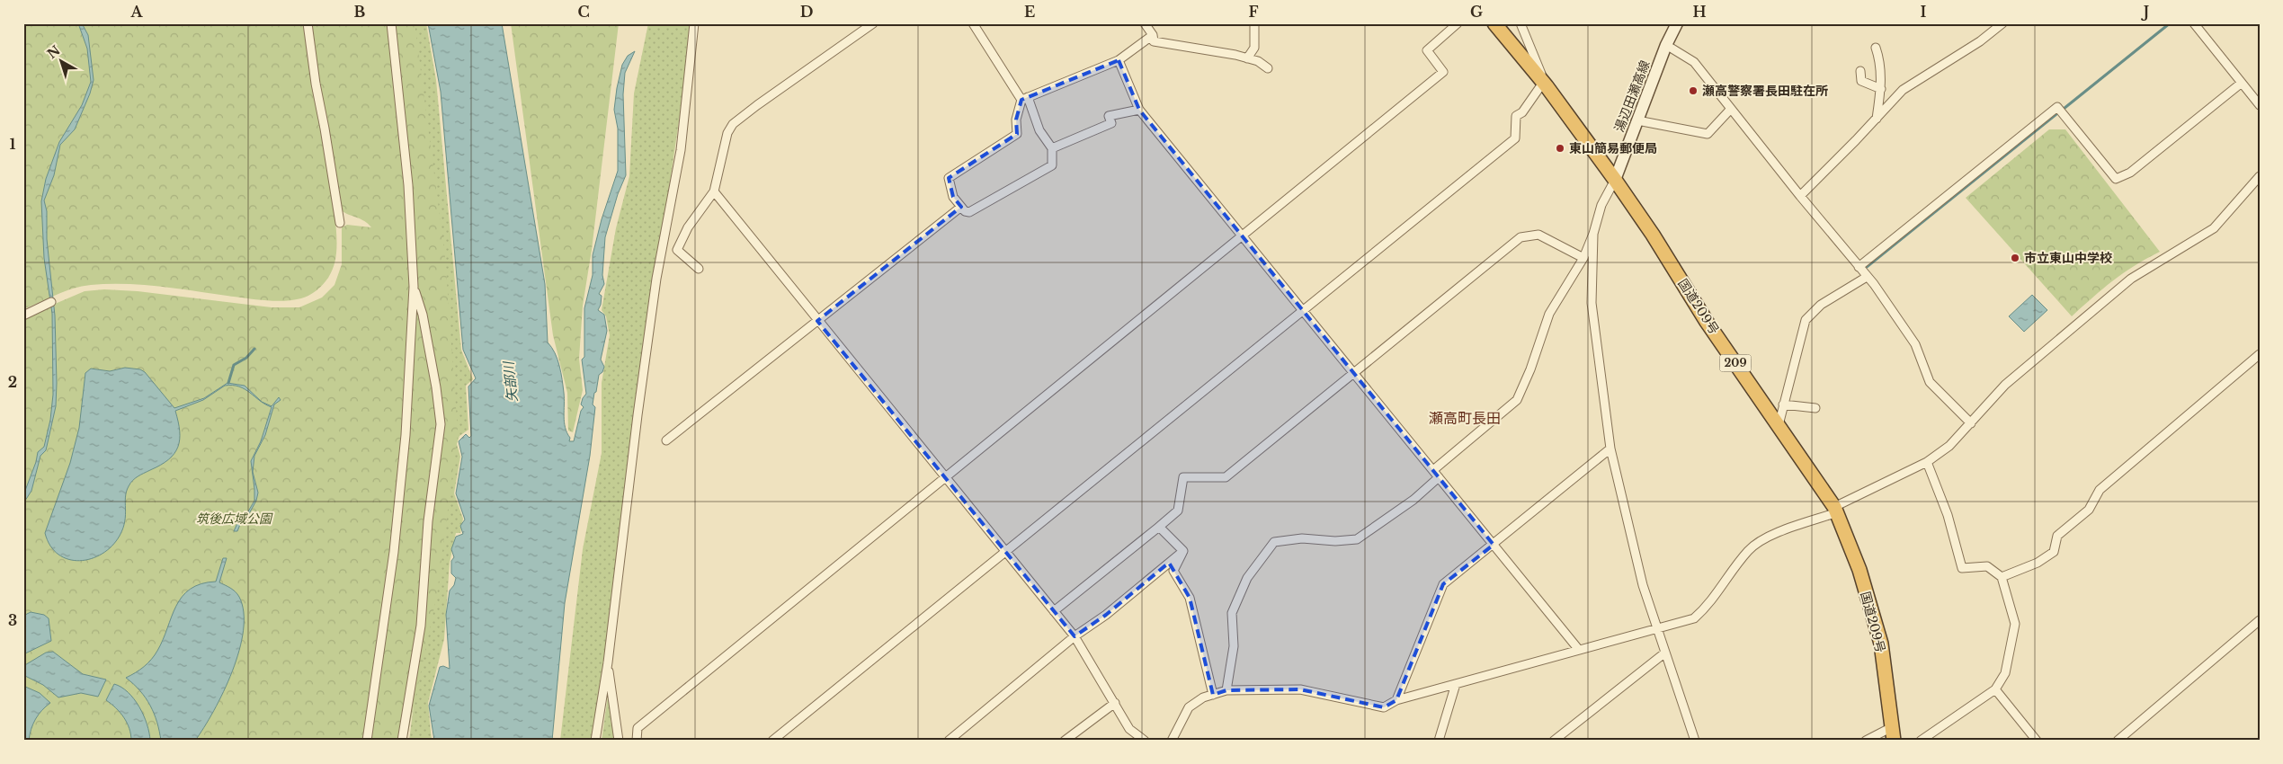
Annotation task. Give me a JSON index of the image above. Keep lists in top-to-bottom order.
{
  "streets": {
    "highway": ["国道209号", "209"],
    "main road": ["湯辺田瀬高線"]
  },
  "crossings": [
    ["湯辺田瀬高線", "国道209号"]
  ],
  "districts": ["瀬高町長田"],
  "water": ["矢部川"],
  "parks": ["筑後広域公園"],
  "places": ["瀬高警察署長田駐在所", "東山簡易郵便局", "市立東山中学校"],
  "north": "top left",
  "grid": {
    "columns": [
      "A",
      "B",
      "C",
      "D",
      "E",
      "F",
      "G",
      "H",
      "I",
      "J"
    ],
    "rows": ["1", "2", "3"]
  }
}
